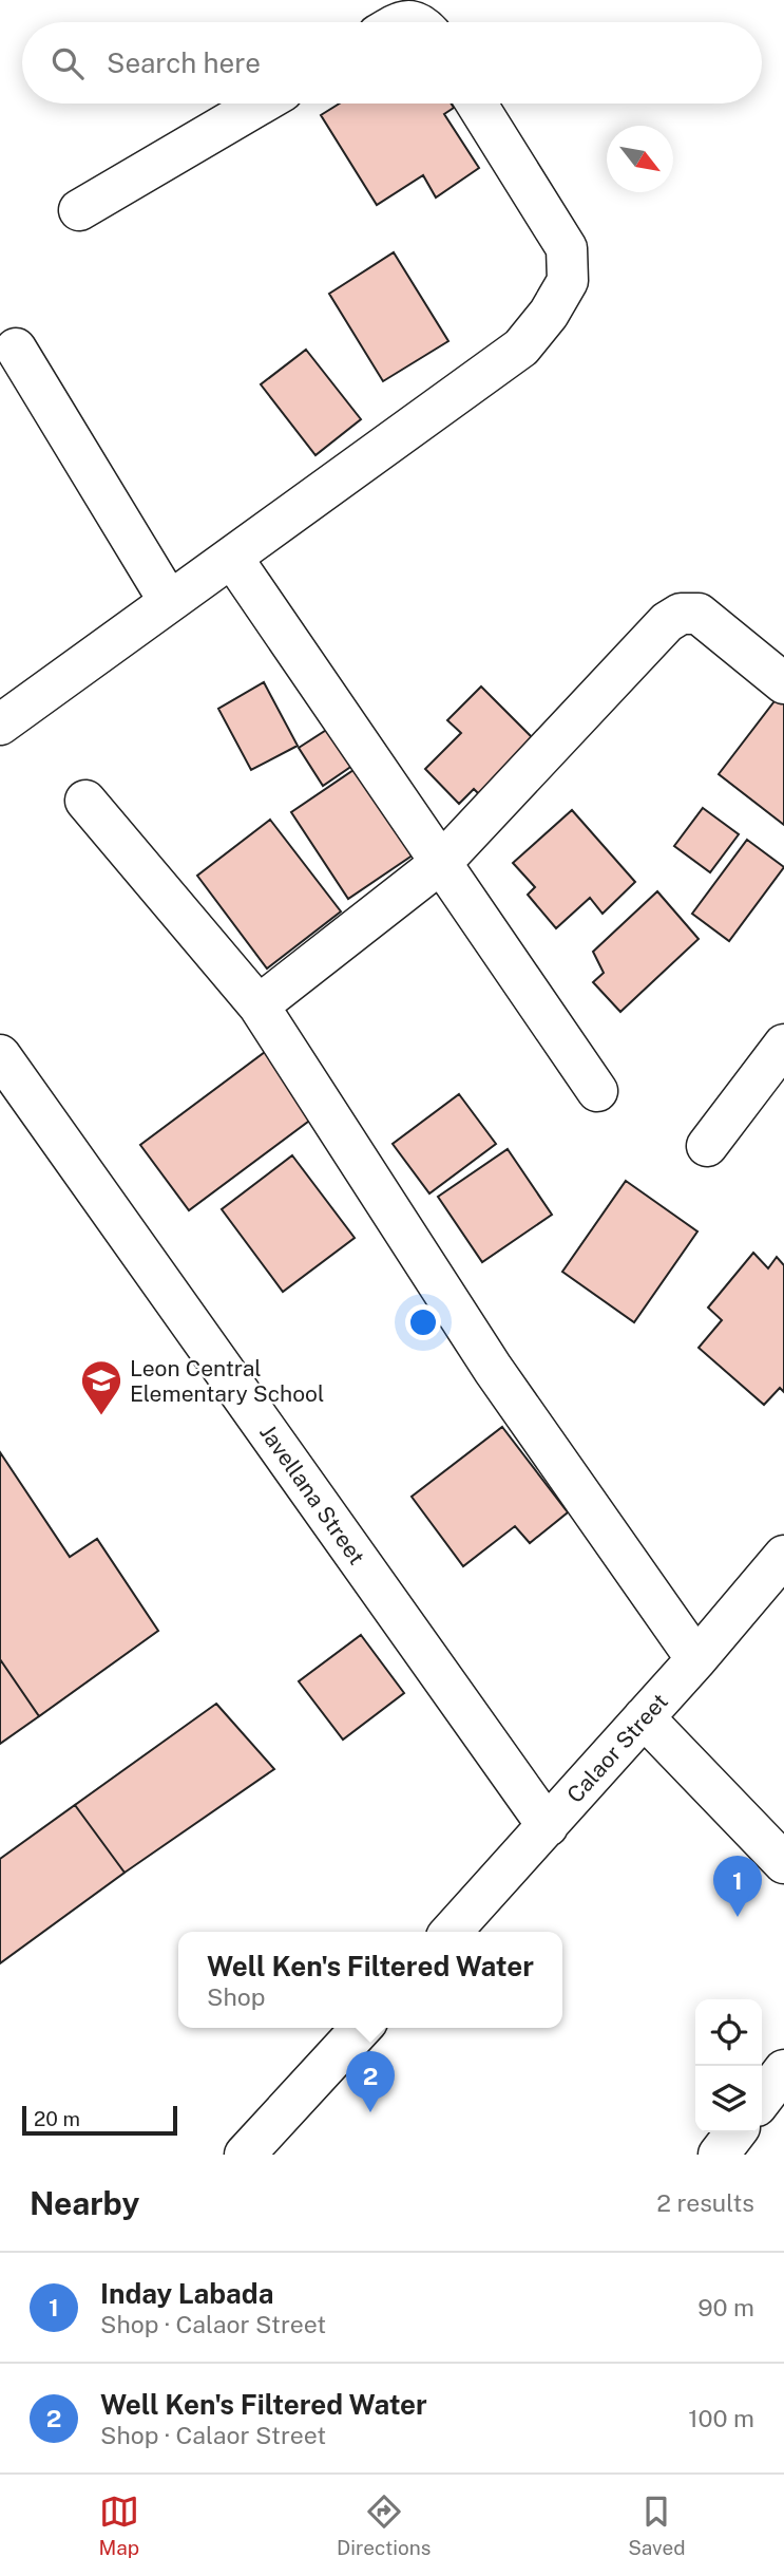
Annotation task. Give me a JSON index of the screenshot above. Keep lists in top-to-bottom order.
{
  "streets": {
    "street": ["Javellana Street", "Calaor Street"]
  },
  "crossings": [
    ["Javellana Street", "Calaor Street"]
  ],
  "places": {
    "school or university": ["Leon Central Elementary School"]
  },
  "scale_bar": "20 m",
  "north": "bottom right",
  "page": {
    "search": "Search here",
    "pins": ["1", "2"],
    "popup": ["Well Ken's Filtered Water", "Shop"],
    "scale": "20 m",
    "heading": ["Nearby", "2 results"],
    "list": [
      {
        "mark": "1",
        "name": "Inday Labada",
        "note": "Shop · Calaor Street",
        "value": "90 m"
      },
      {
        "mark": "2",
        "name": "Well Ken's Filtered Water",
        "note": "Shop · Calaor Street",
        "value": "100 m"
      }
    ],
    "nav": ["Map", "Directions", "Saved"]
  }
}
